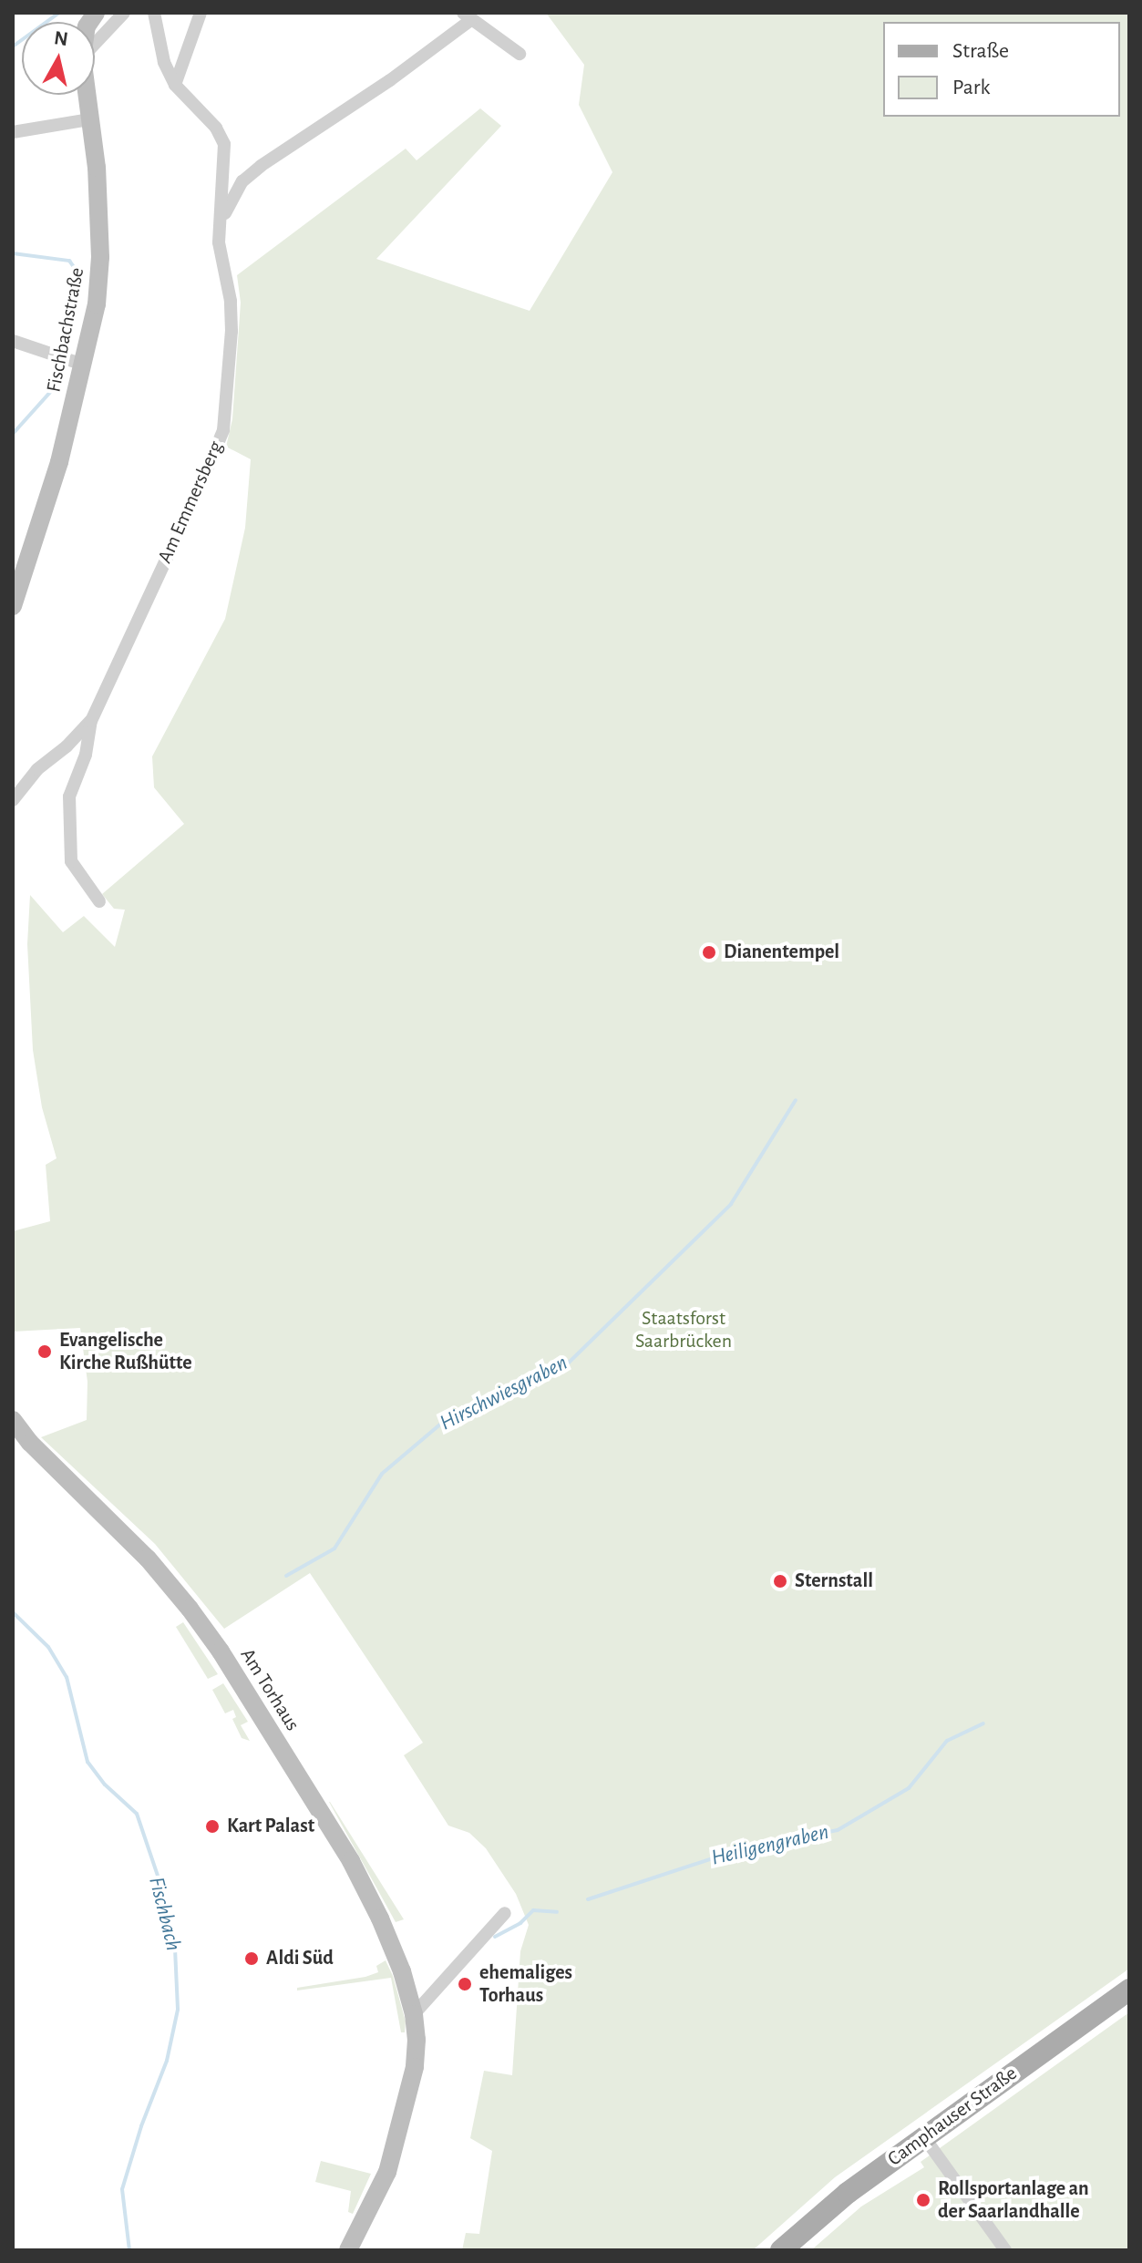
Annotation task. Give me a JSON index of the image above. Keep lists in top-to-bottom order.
{
  "streets": {
    "main road": ["Fischbachstraße", "Am Torhaus", "Camphauser Straße"],
    "street": ["Am Emmersberg"]
  },
  "water": ["Hirschwiesgraben", "Heiligengraben", "Fischbach"],
  "parks": ["Staatsforst Saarbrücken"],
  "places": [
    "Dianentempel",
    "Evangelische Kirche Rußhütte",
    "Sternstall",
    "Kart Palast",
    "Aldi Süd",
    "ehemaliges Torhaus",
    "Rollsportanlage an der Saarlandhalle"
  ],
  "legend": ["Straße", "Park"],
  "north": "top"
}
